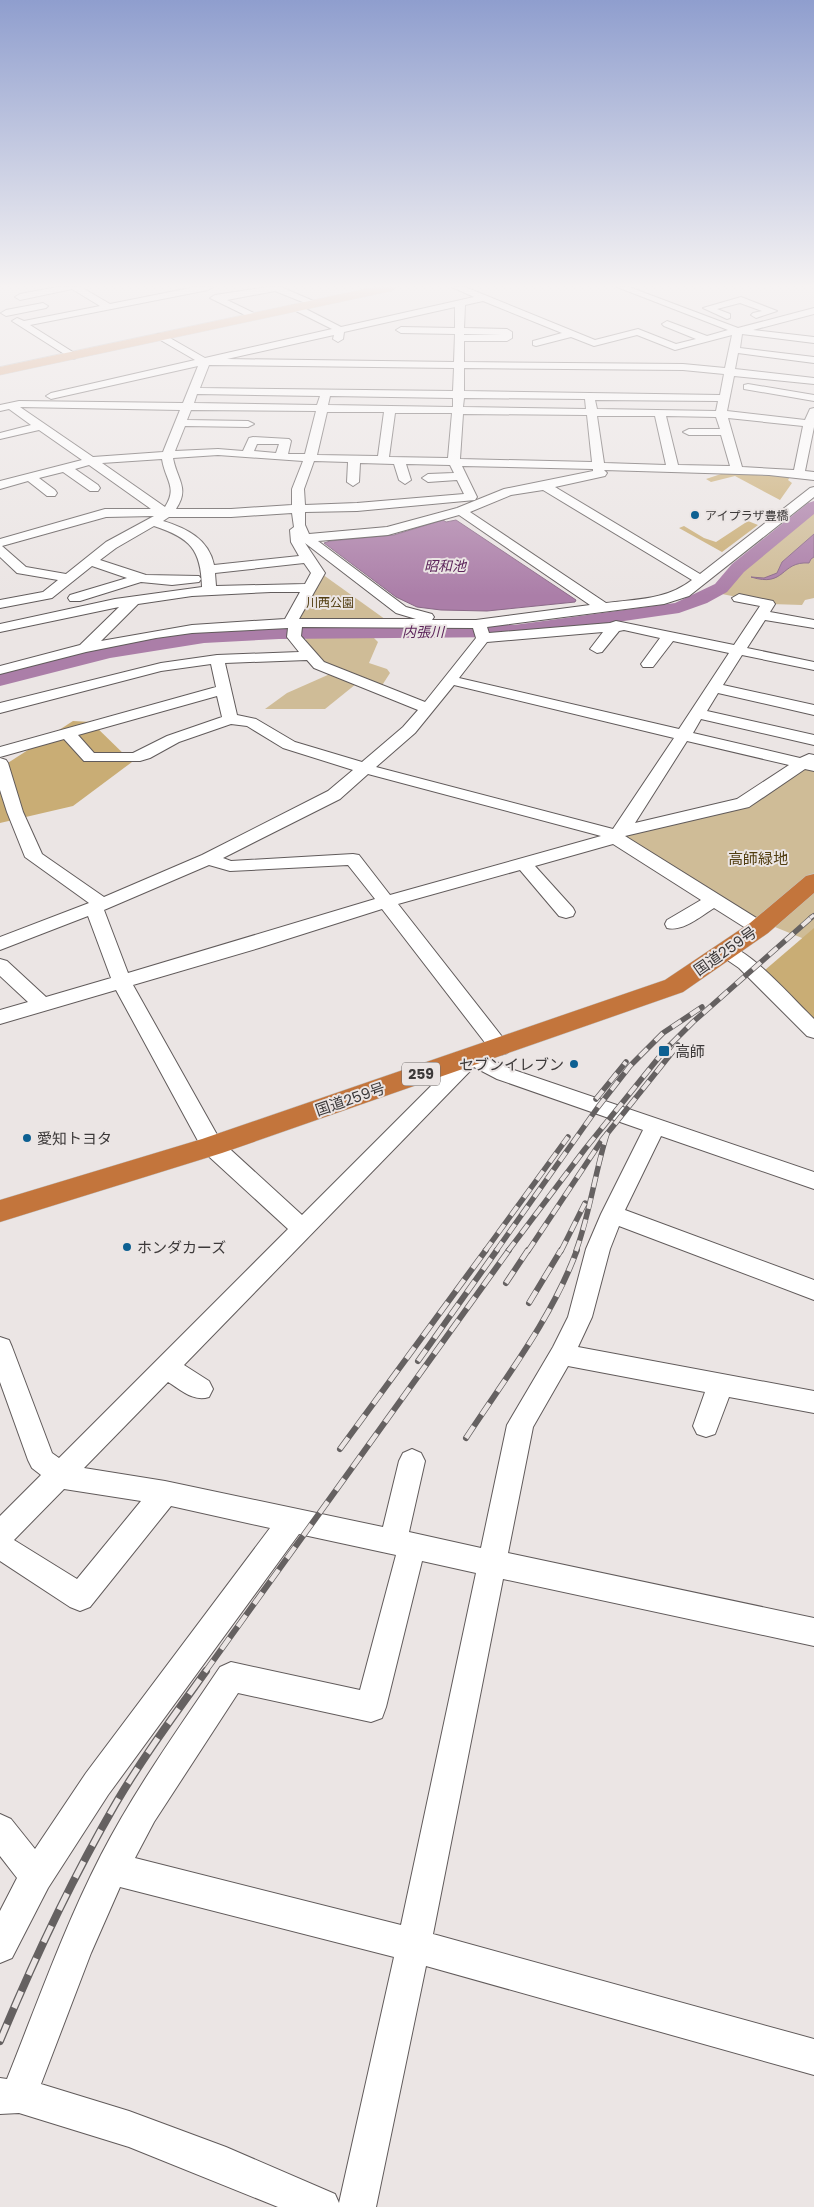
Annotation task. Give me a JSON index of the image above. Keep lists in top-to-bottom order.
{
  "streets": {
    "highway": ["国道259号", "259"]
  },
  "water": ["昭和池", "内張川"],
  "parks": ["川西公園", "高師緑地"],
  "places": {
    "other": [
      "アイプラザ豊橋",
      "セブンイレブン",
      "愛知トヨタ",
      "ホンダカーズ"
    ],
    "transit": ["高師"]
  }
}
